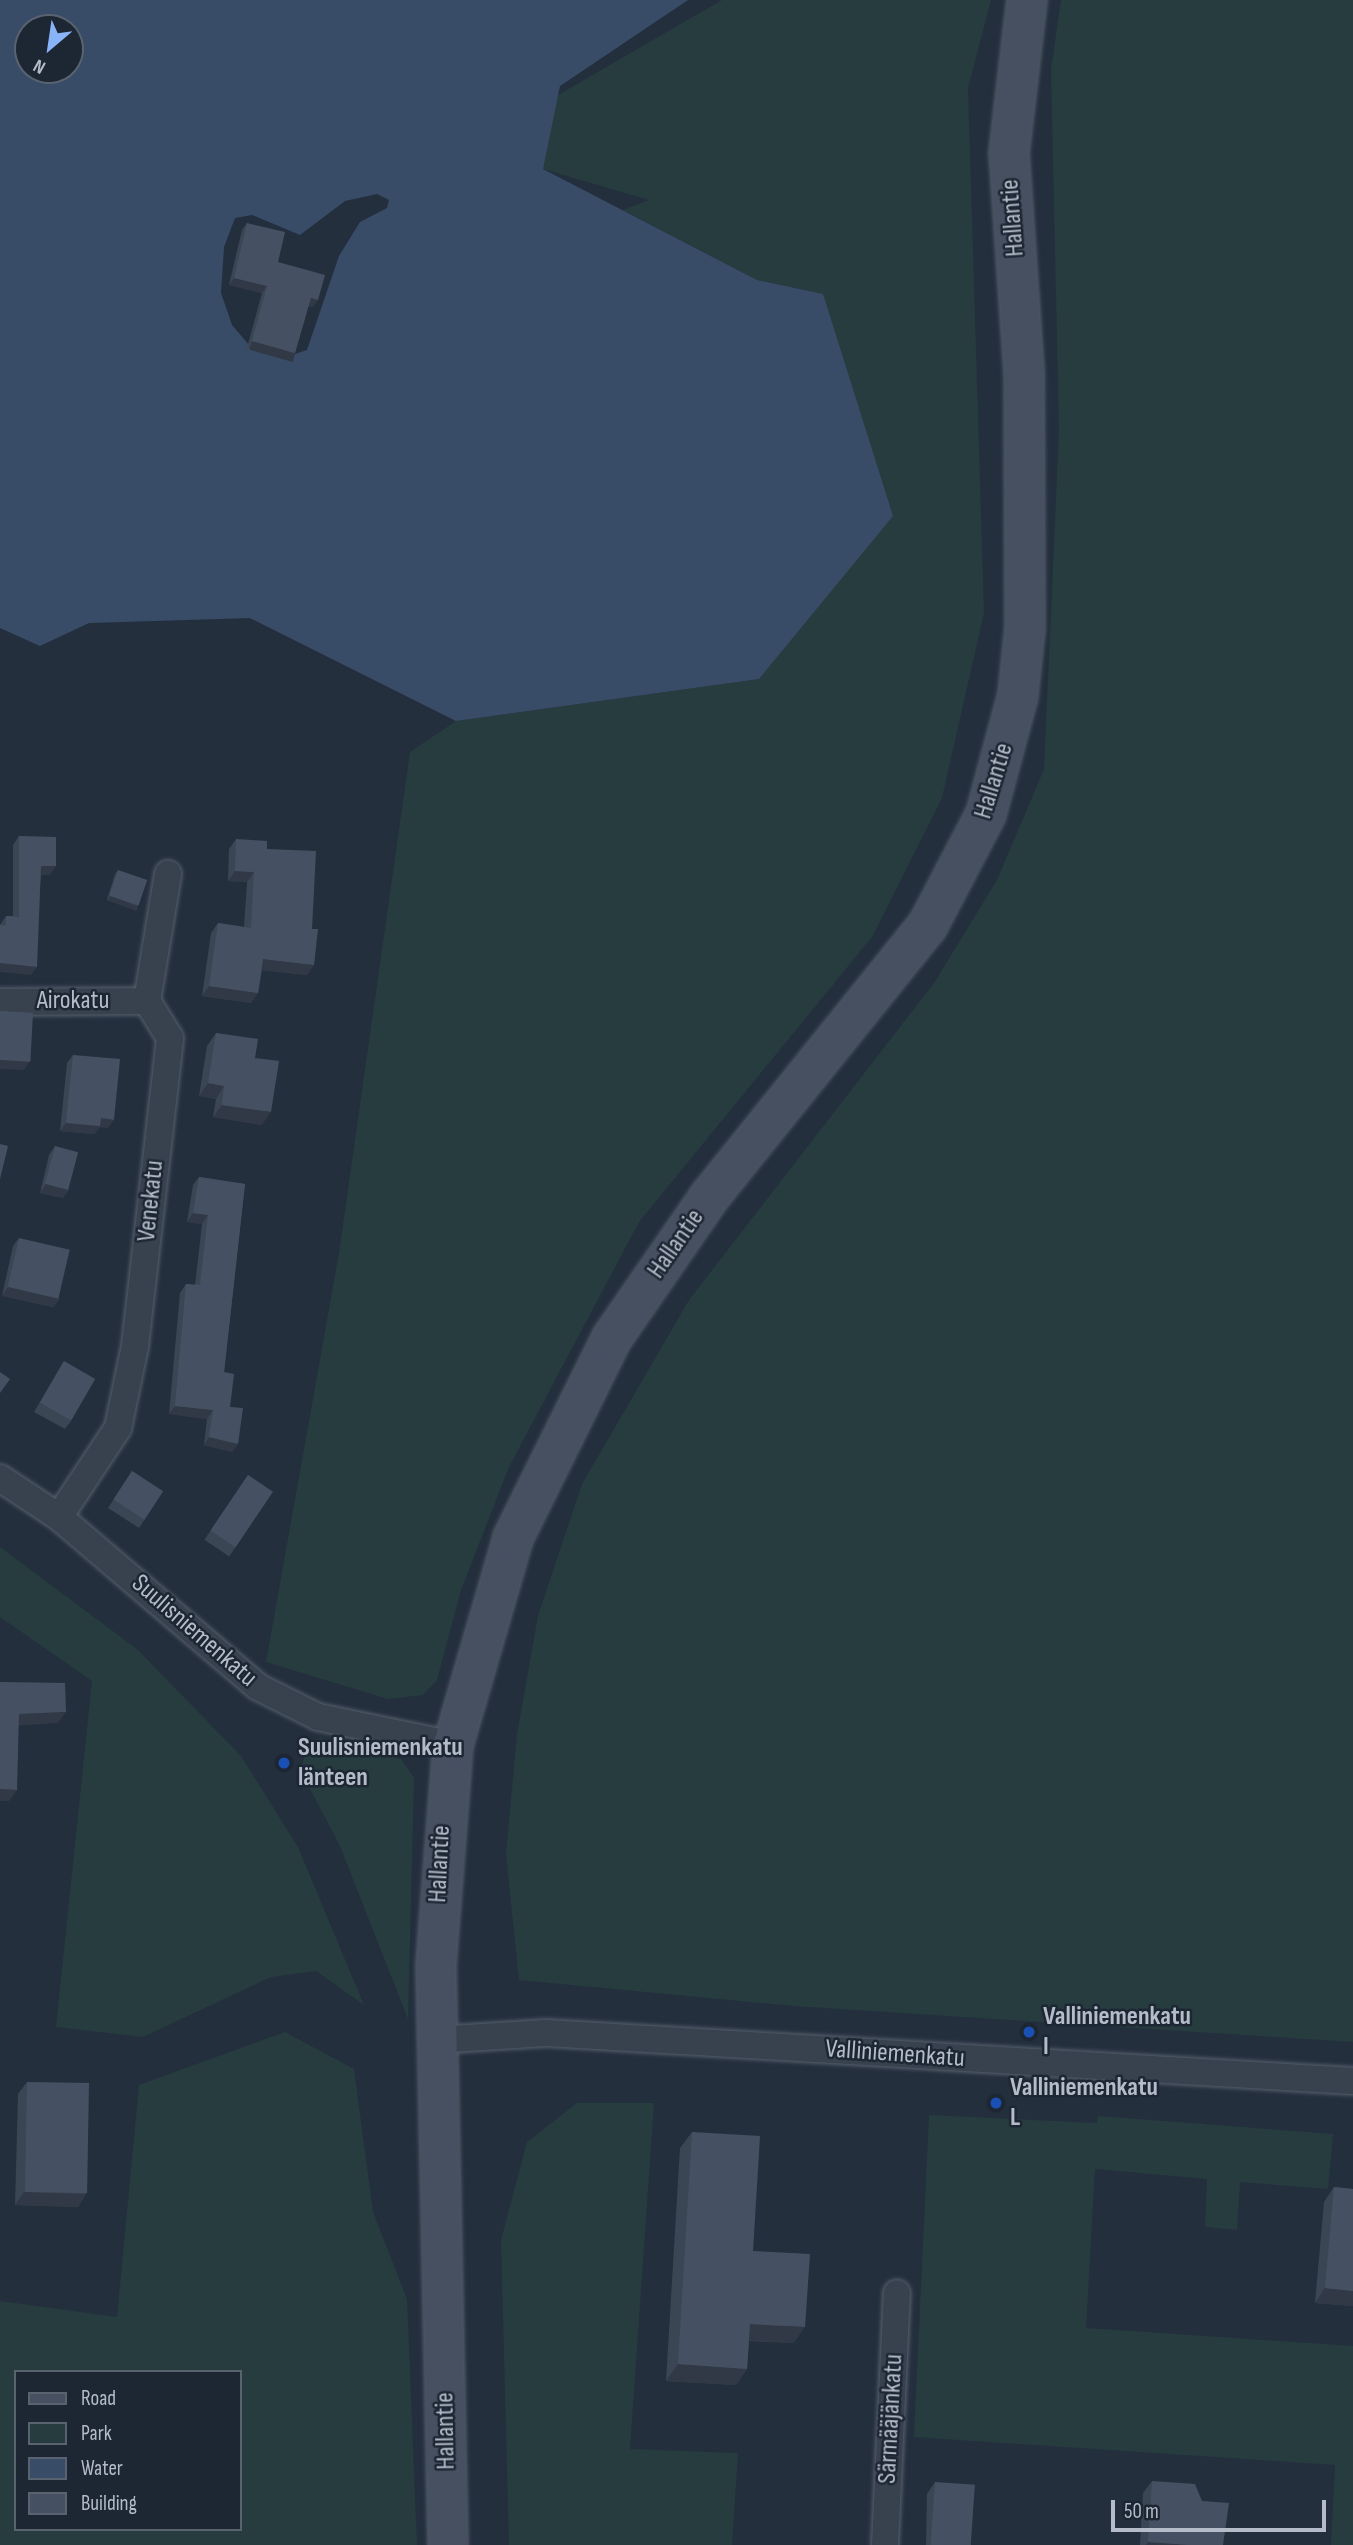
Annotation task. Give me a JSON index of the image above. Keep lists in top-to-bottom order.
{
  "streets": {
    "street": [
      "Hallantie",
      "Airokatu",
      "Venekatu",
      "Suulisniemenkatu",
      "Valliniemenkatu",
      "Särmääjänkatu"
    ]
  },
  "crossings": [
    ["Hallantie", "Suulisniemenkatu"],
    ["Hallantie", "Valliniemenkatu"],
    ["Airokatu", "Venekatu"],
    ["Venekatu", "Suulisniemenkatu"]
  ],
  "places": ["Suulisniemenkatu länteen", "Valliniemenkatu I", "Valliniemenkatu L"],
  "legend": [
    "Road",
    "Park",
    "Water",
    "Building"
  ],
  "scale_bar": "50 m",
  "north": "bottom left"
}
